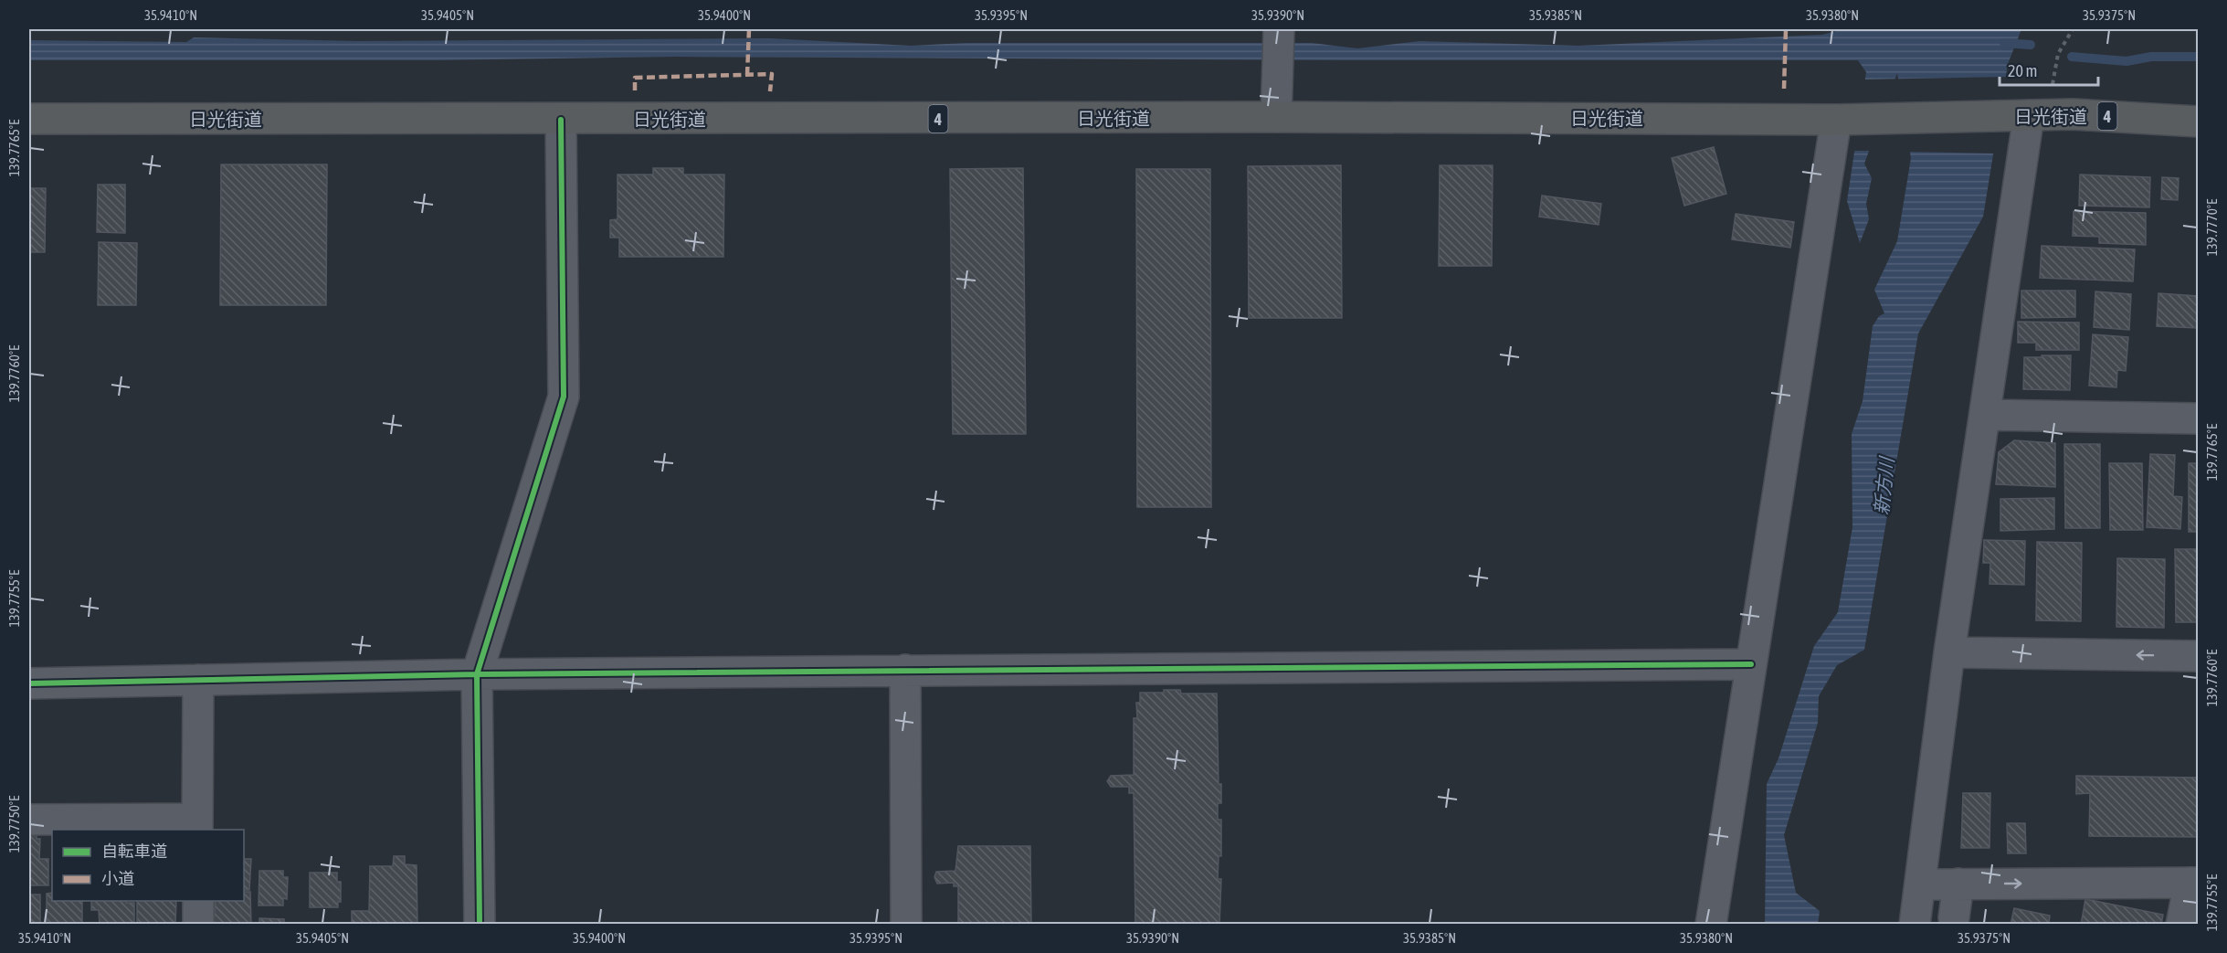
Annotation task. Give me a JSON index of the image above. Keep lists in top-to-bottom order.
{
  "streets": {
    "highway": ["日光街道", "4"]
  },
  "water": ["新方川"],
  "legend": ["自転車道", "小道"],
  "scale_bar": "20 m",
  "coordinates": [
    "35.9410°N",
    "35.9405°N",
    "35.9400°N",
    "35.9395°N",
    "35.9390°N",
    "35.9385°N",
    "35.9380°N",
    "35.9375°N",
    "139.7765°E",
    "139.7770°E",
    "139.7760°E",
    "139.7755°E",
    "139.7750°E"
  ]
}
